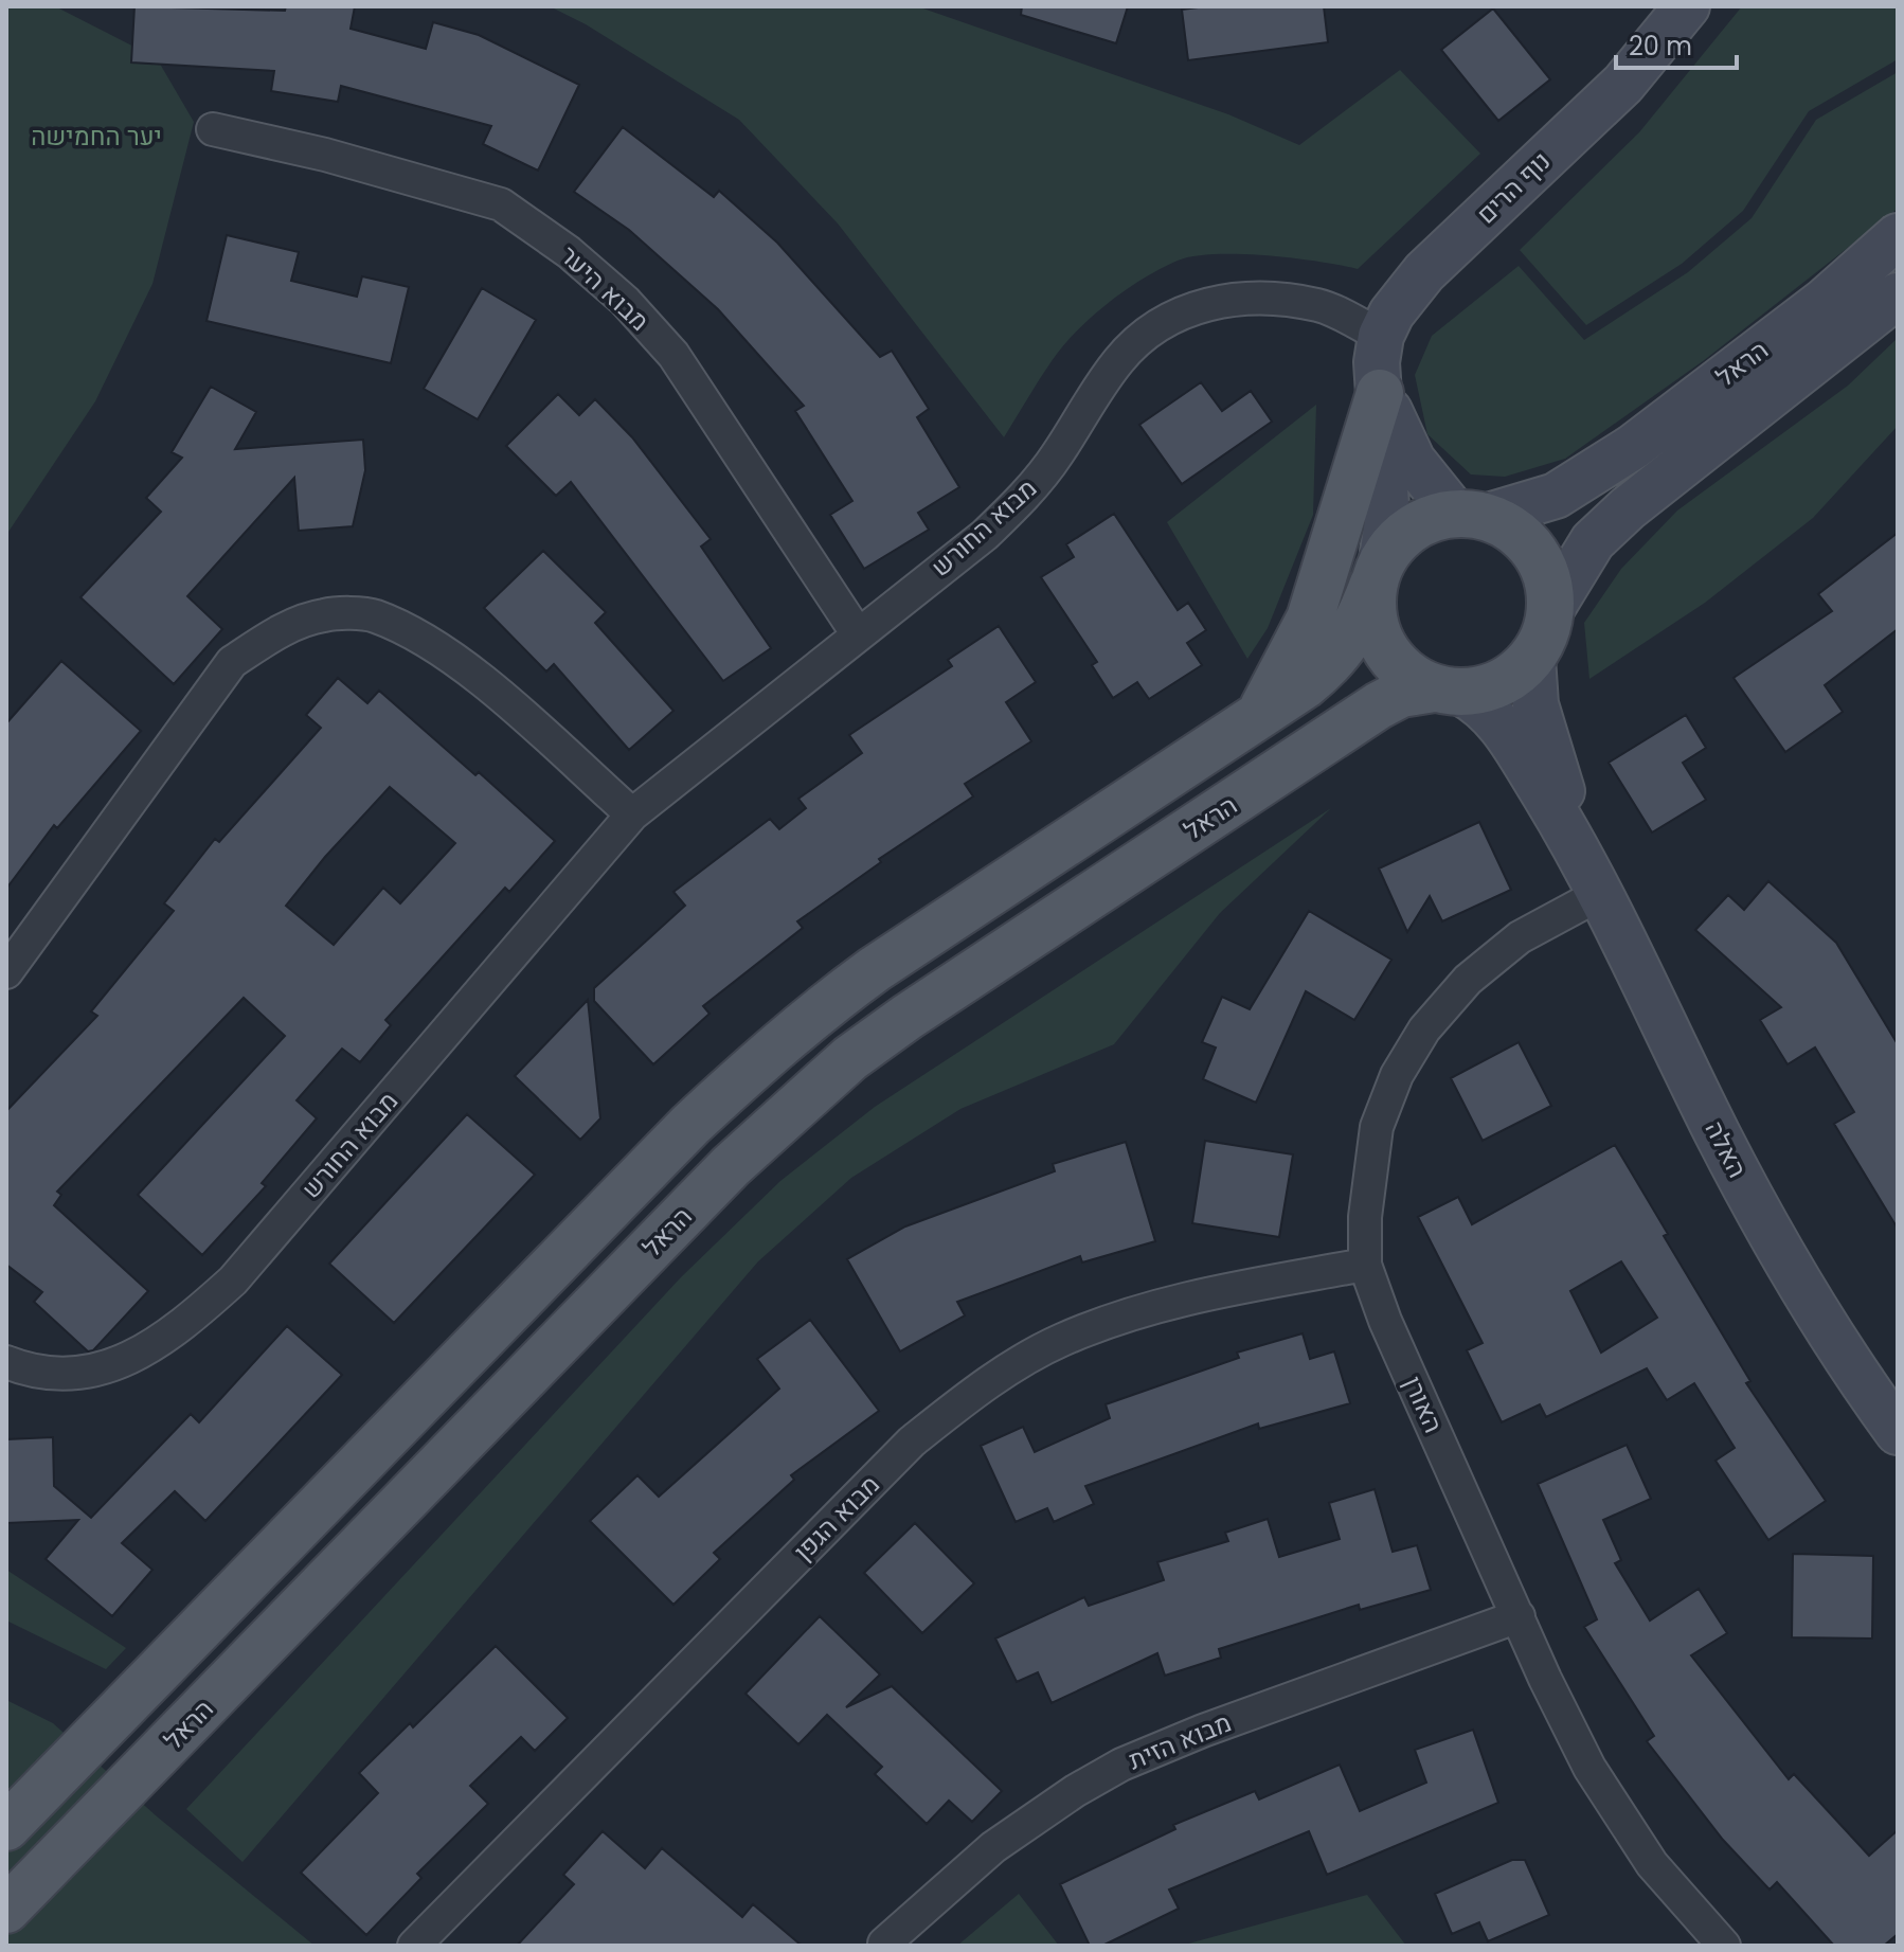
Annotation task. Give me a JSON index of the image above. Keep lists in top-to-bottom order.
{
  "streets": {
    "main road": ["הראל"],
    "street": [
      "נוף הרים",
      "מבוא היער",
      "מבוא החורש",
      "האלה",
      "האורן",
      "מבוא הגפן",
      "מבוא הזית"
    ]
  },
  "crossings": [
    ["נוף הרים", "הראל"],
    ["נוף הרים", "מבוא החורש"],
    ["נוף הרים", "האלה"],
    ["מבוא היער", "מבוא החורש"],
    ["הראל", "האלה"],
    ["האלה", "האורן"],
    ["האורן", "מבוא הגפן"],
    ["האורן", "מבוא הזית"]
  ],
  "parks": ["יער החמישה"],
  "scale_bar": "20 m"
}
